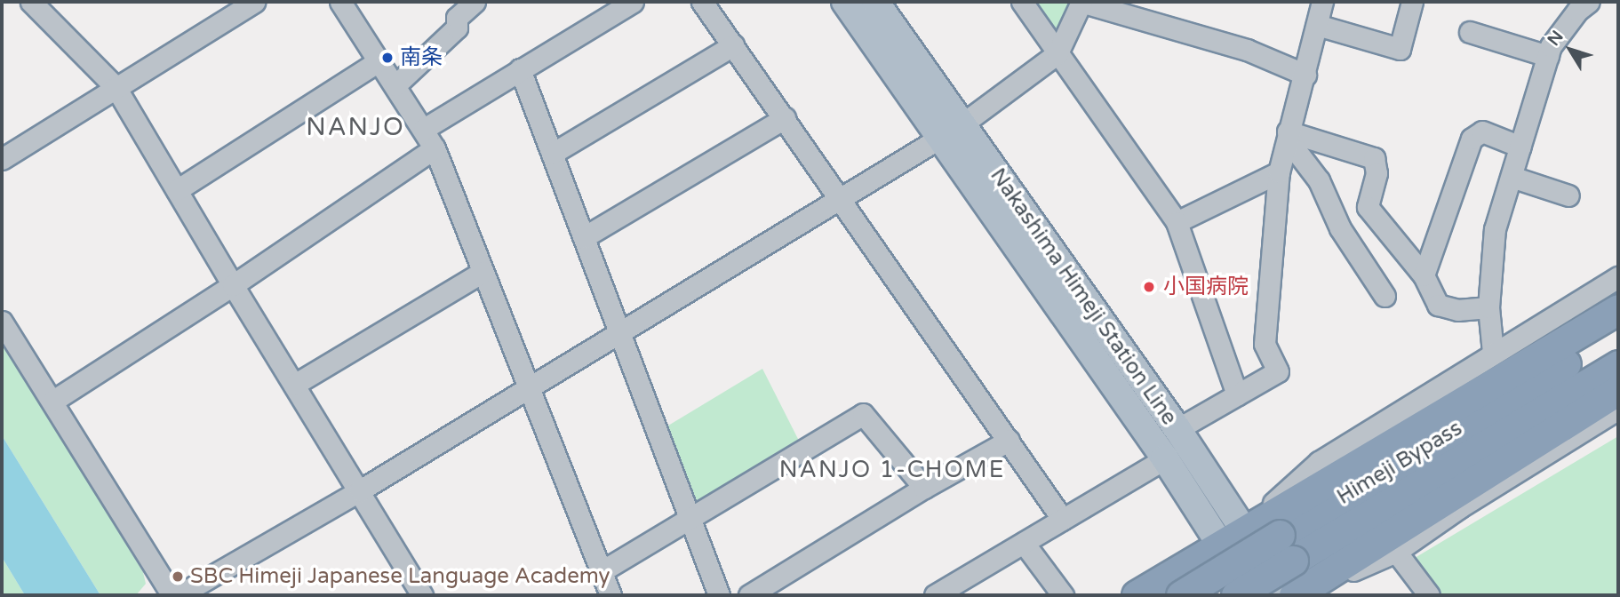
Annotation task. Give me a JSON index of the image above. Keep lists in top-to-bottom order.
{
  "streets": {
    "highway": ["Himeji Bypass"],
    "main road": ["Nakashima Himeji Station Line"]
  },
  "districts": ["NANJO", "NANJO 1-CHOME"],
  "places": ["南条", "小国病院", "SBC Himeji Japanese Language Academy"],
  "north": "top left"
}
